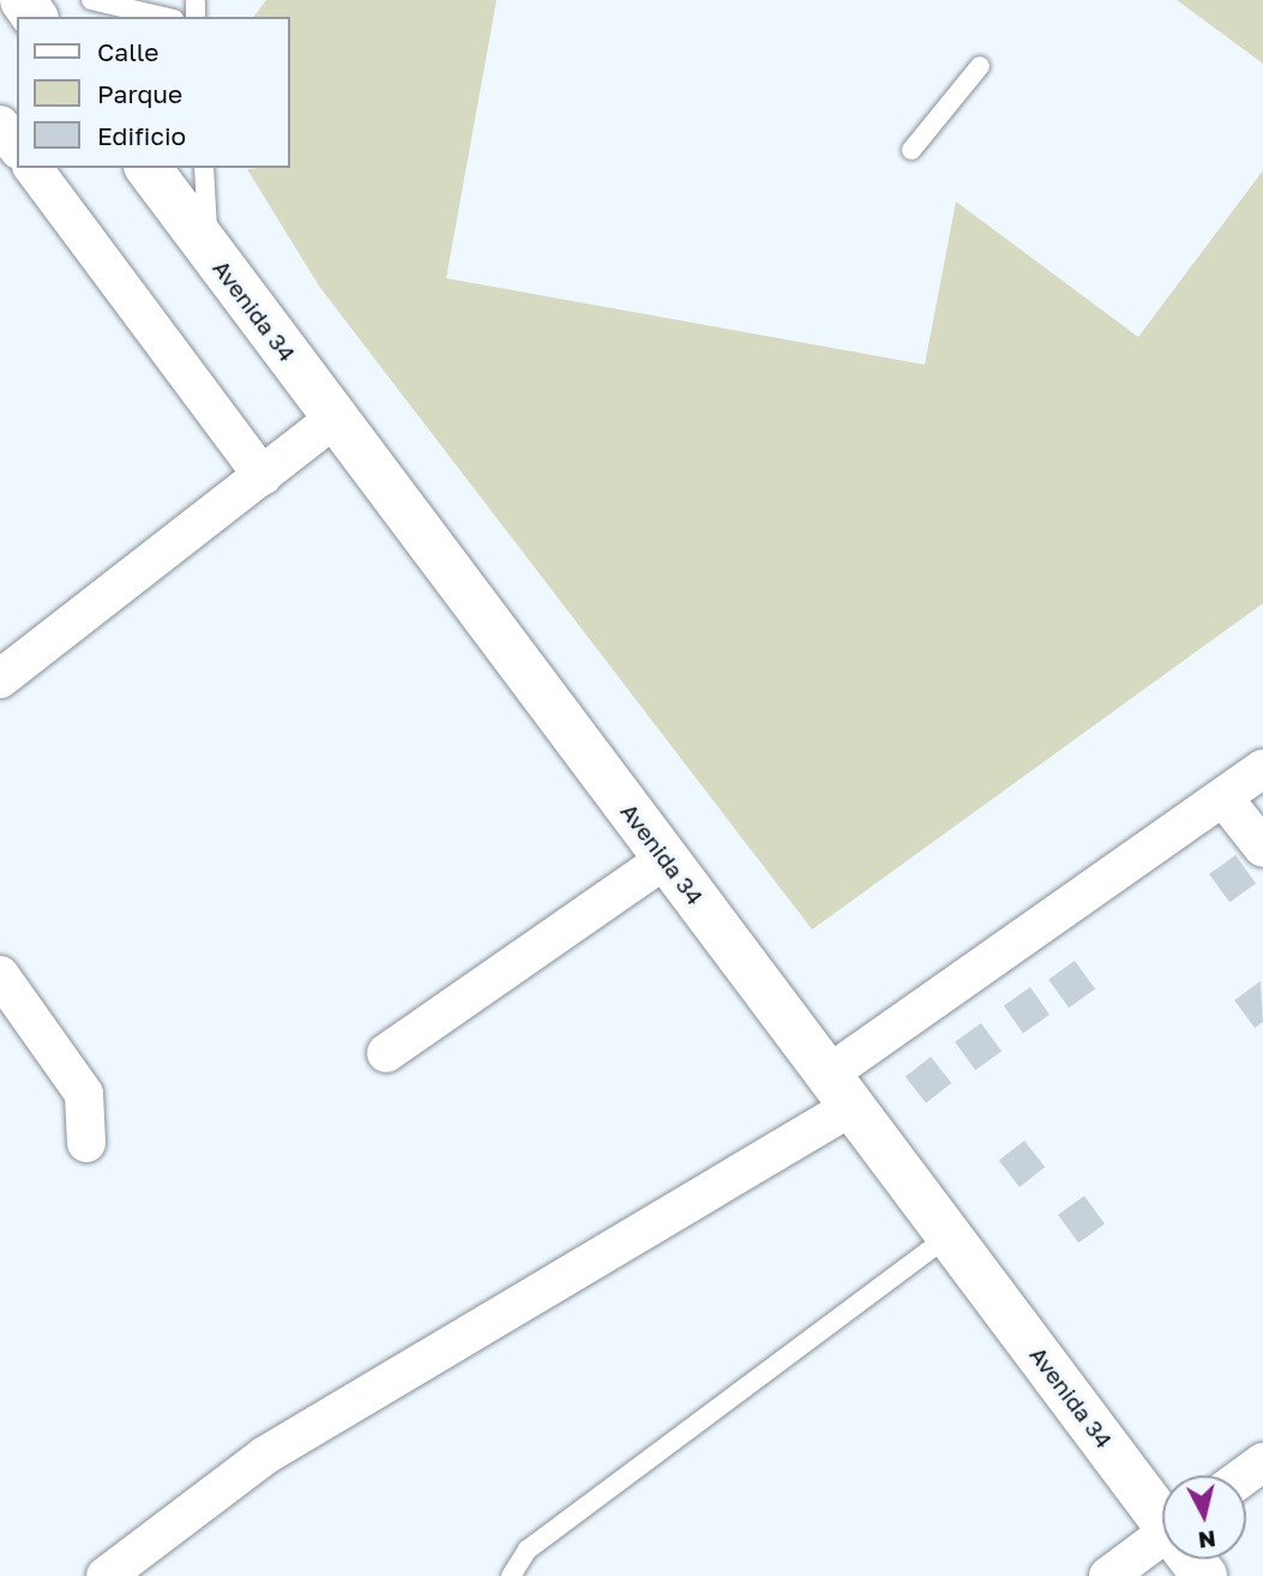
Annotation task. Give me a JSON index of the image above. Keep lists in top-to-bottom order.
{
  "streets": {
    "street": ["Avenida 34"]
  },
  "legend": ["Calle", "Parque", "Edificio"],
  "north": "bottom"
}
